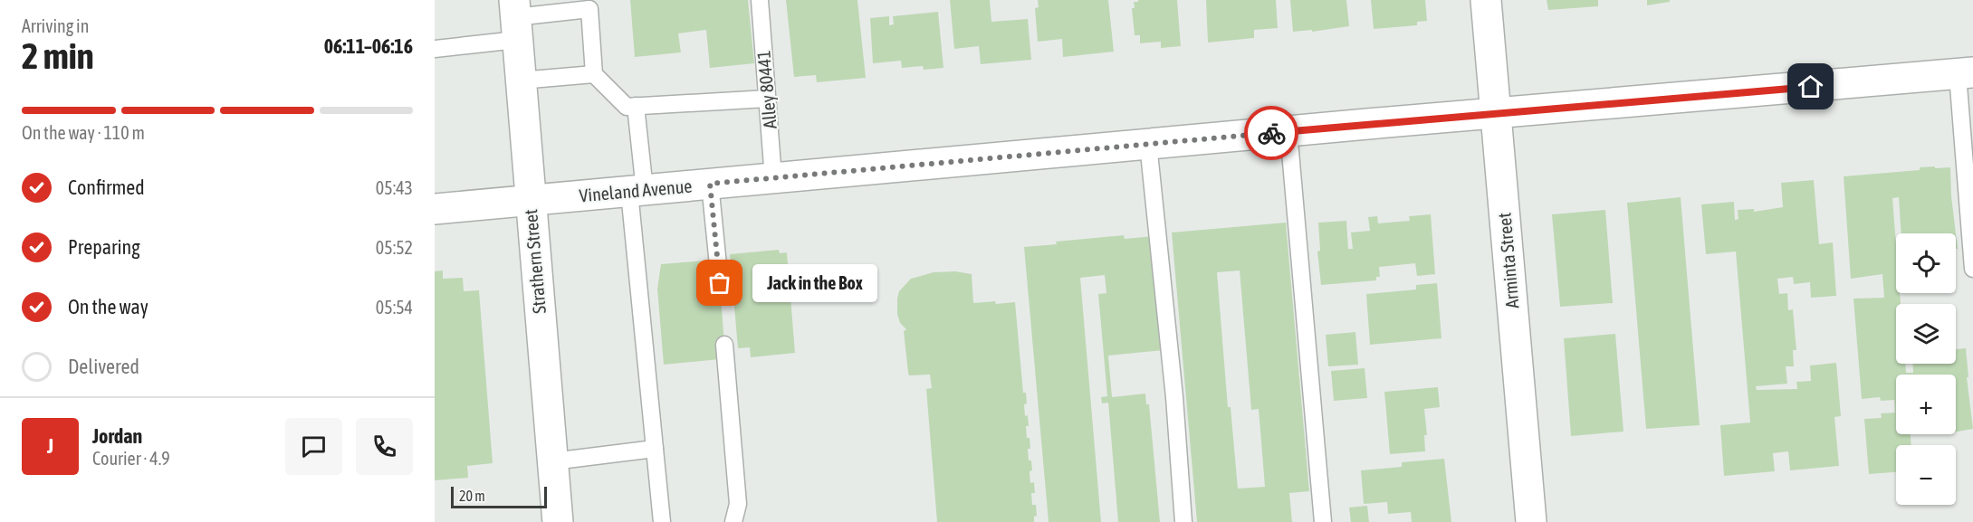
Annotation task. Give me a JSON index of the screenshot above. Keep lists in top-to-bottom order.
{
  "streets": {
    "main road": ["Vineland Avenue", "Arminta Street", "Strathern Street"],
    "lane": ["Alley 80441"]
  },
  "crossings": [
    ["Alley 80441", "Vineland Avenue"],
    ["Vineland Avenue", "Arminta Street"],
    ["Vineland Avenue", "Strathern Street"]
  ],
  "places": ["Jack in the Box"],
  "scale_bar": "20 m",
  "page": {
    "heading": ["2 min", "Arriving in", "06:11–06:16"],
    "panel": ["Jordan", "Courier · 4.9"],
    "bar": "On the way · 110 m",
    "list": [
      ["Confirmed", "05:43"],
      ["Preparing", "05:52"],
      ["On the way", "05:54"],
      "Delivered"
    ],
    "map_buttons": ["+", "−"],
    "bubble": "Jack in the Box",
    "round": "J",
    "scale": "20 m"
  }
}
